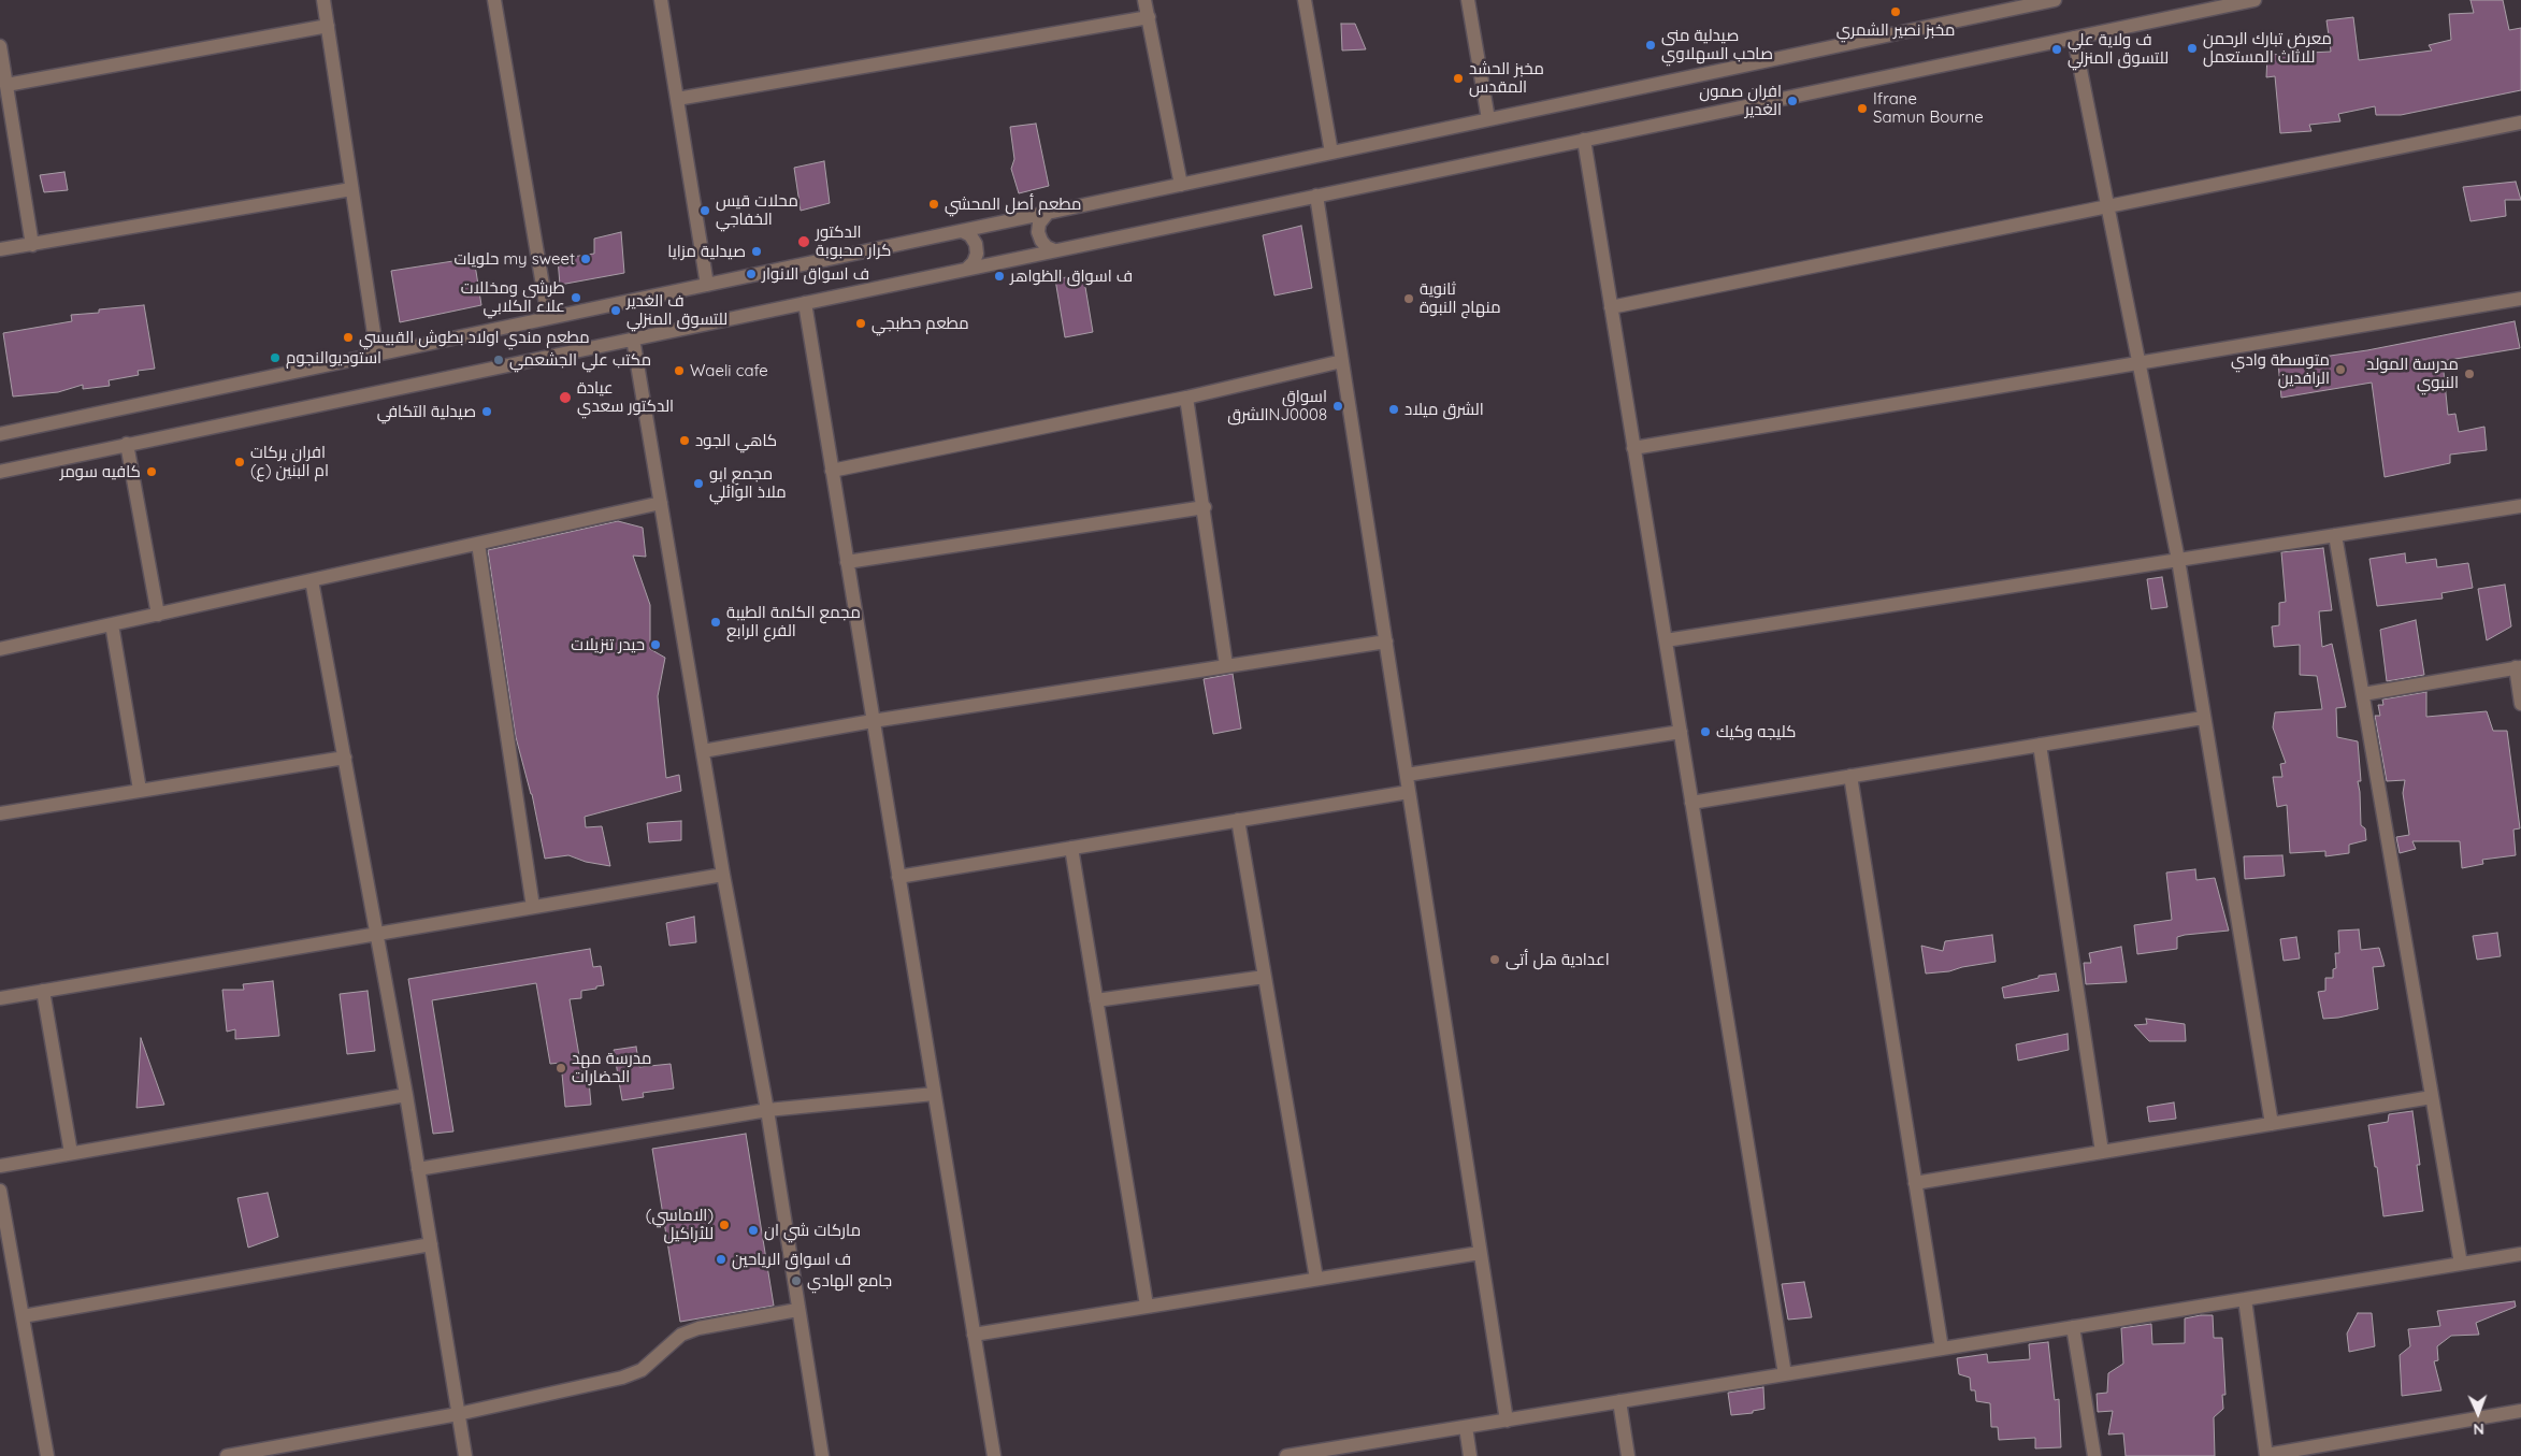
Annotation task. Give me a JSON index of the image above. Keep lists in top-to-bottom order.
{
  "places": [
    "مخبز نصير الشمري",
    "صيدلية منى صاحب السهلاوي",
    "معرض تبارك الرحمن للاثاث المستعمل",
    "ف ولاية علي للتسوق المنزلي",
    "مخبز الحشد المقدس",
    "افران صمون الغدير",
    "Ifrane Samun Bourne",
    "مطعم أصل المحشي",
    "محلات قيس الخفاجي",
    "الدكتور كرار محبوبة",
    "صيدلية مزايا",
    "حلويات my sweet",
    "ف اسواق الانوار",
    "ف اسواق الظواهر",
    "طرشي ومخللات علاء الكلابي",
    "ثانوية منهاج النبوة",
    "ف الغدير للتسوق المنزلي",
    "مطعم حطبجي",
    "مطعم مندي اولاد بطوش القبيسي",
    "استوديوالنجوم",
    "مكتب علي الجشعمي",
    "متوسطة وادي الرافدين",
    "Waeli cafe",
    "مدرسة المولد النبوي",
    "عيادة الدكتور سعدي",
    "اسواق الشرقNJ0008",
    "الشرق ميلاد",
    "صيدلية التكافي",
    "كاهي الجود",
    "افران بركات ام البنين (ع)",
    "كافيه سومر",
    "مجمع ابو ملاذ الوائلي",
    "مجمع الكلمة الطيبة الفرع الرابع",
    "حيدر تنزيلات",
    "كليجه وكيك",
    "اعدادية هل أتى",
    "مدرسة مهد الحضارات",
    "(الاماسي) للأراكيل",
    "ماركات شي ان",
    "ف اسواق الرياحين",
    "جامع الهادي"
  ],
  "north": "bottom"
}
